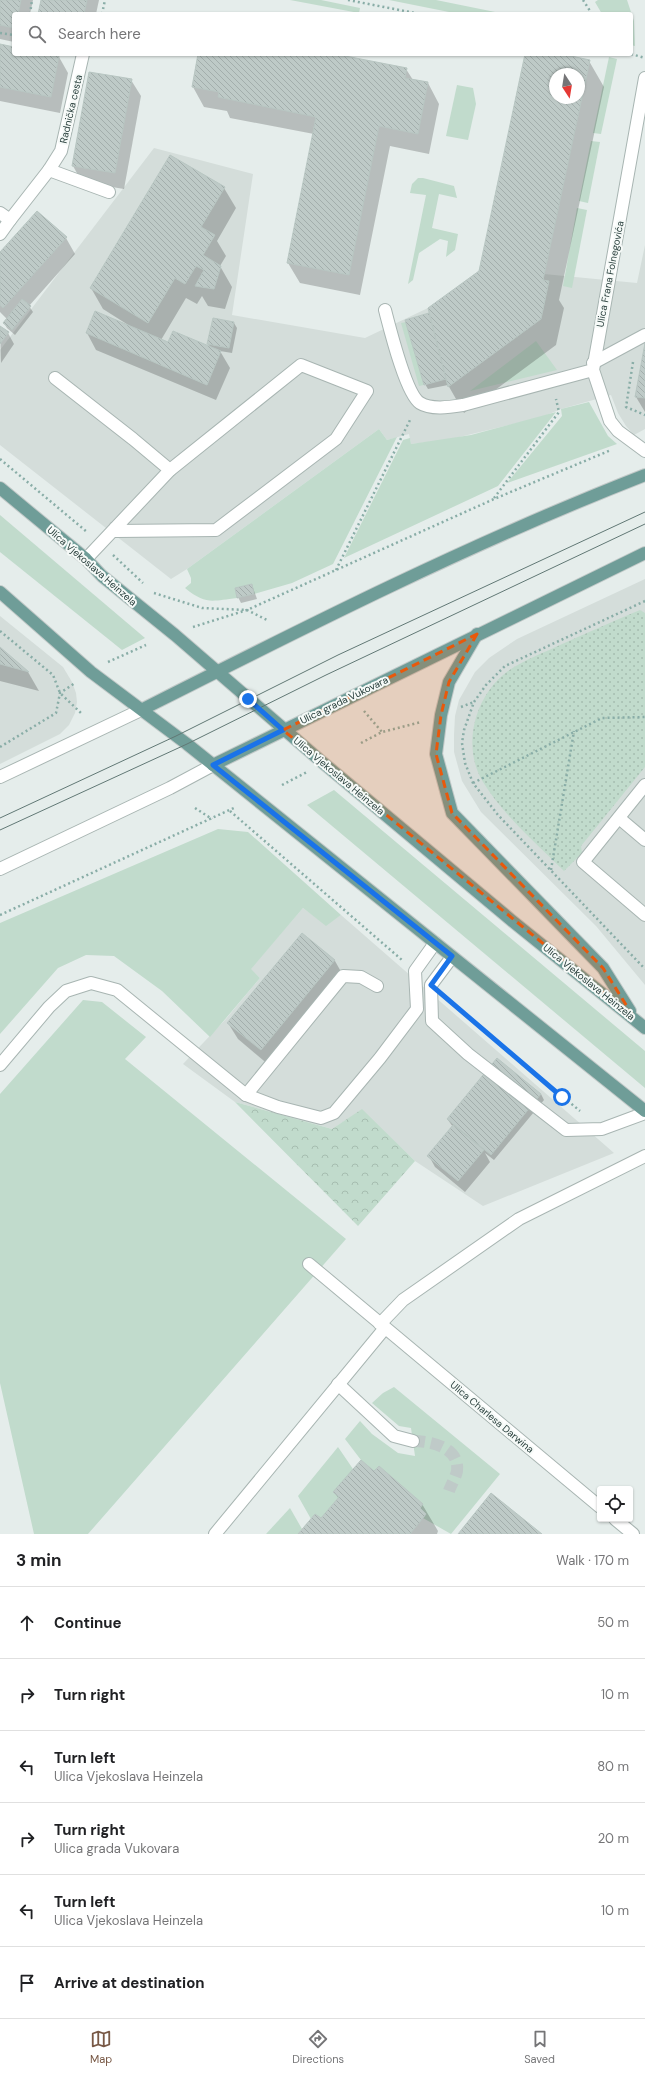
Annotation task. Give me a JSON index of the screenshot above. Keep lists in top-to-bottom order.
{
  "streets": {
    "main road": ["Ulica Vjekoslava Heinzela", "Ulica grada Vukovara"],
    "street": ["Radnička cesta", "Ulica Frana Folnegovića", "Ulica Charlesa Darwina"]
  },
  "crossings": [
    ["Ulica Vjekoslava Heinzela", "Ulica grada Vukovara"]
  ],
  "north": "bottom",
  "page": {
    "search": "Search here",
    "heading": ["3 min", "Walk · 170 m"],
    "list": [
      ["Continue", "50 m"],
      ["Turn right", "10 m"],
      ["Turn left", "Ulica Vjekoslava Heinzela", "80 m"],
      ["Turn right", "Ulica grada Vukovara", "20 m"],
      ["Turn left", "Ulica Vjekoslava Heinzela", "10 m"],
      "Arrive at destination"
    ],
    "nav": ["Map", "Directions", "Saved"]
  }
}
